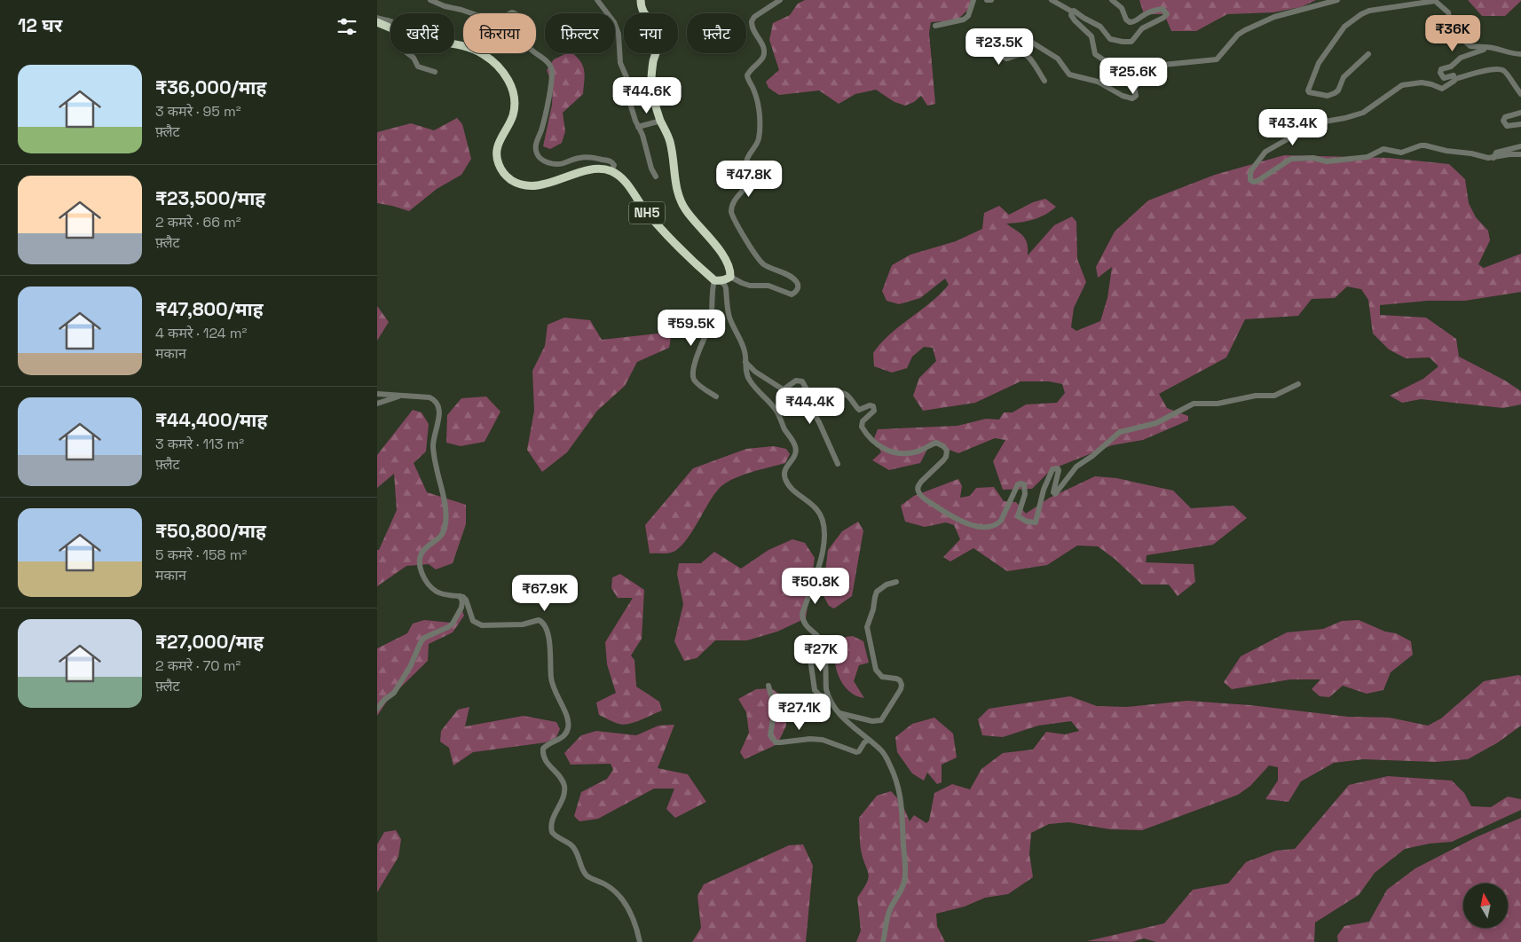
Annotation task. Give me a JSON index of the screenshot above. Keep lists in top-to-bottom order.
{
  "streets": {
    "highway": ["NH5"]
  },
  "north": "top",
  "page": {
    "heading": "12 घर",
    "chip": [
      "खरीदें",
      "किराया",
      "फ़िल्टर",
      "नया",
      "फ़्लैट"
    ],
    "price": [
      "₹36K",
      "₹23.5K",
      "₹25.6K",
      "₹44.6K",
      "₹43.4K",
      "₹47.8K",
      "₹59.5K",
      "₹44.4K",
      "₹50.8K",
      "₹67.9K",
      "₹27K",
      "₹27.1K"
    ],
    "list": [
      {
        "name": "₹36,000/माह",
        "note": "3 कमरे · 95 m² · फ़्लैट"
      },
      {
        "name": "₹23,500/माह",
        "note": "2 कमरे · 66 m² · फ़्लैट"
      },
      {
        "name": "₹47,800/माह",
        "note": "4 कमरे · 124 m² · मकान"
      },
      {
        "name": "₹44,400/माह",
        "note": "3 कमरे · 113 m² · फ़्लैट"
      },
      {
        "name": "₹50,800/माह",
        "note": "5 कमरे · 158 m² · मकान"
      },
      {
        "name": "₹27,000/माह",
        "note": "2 कमरे · 70 m² · फ़्लैट"
      }
    ]
  }
}
